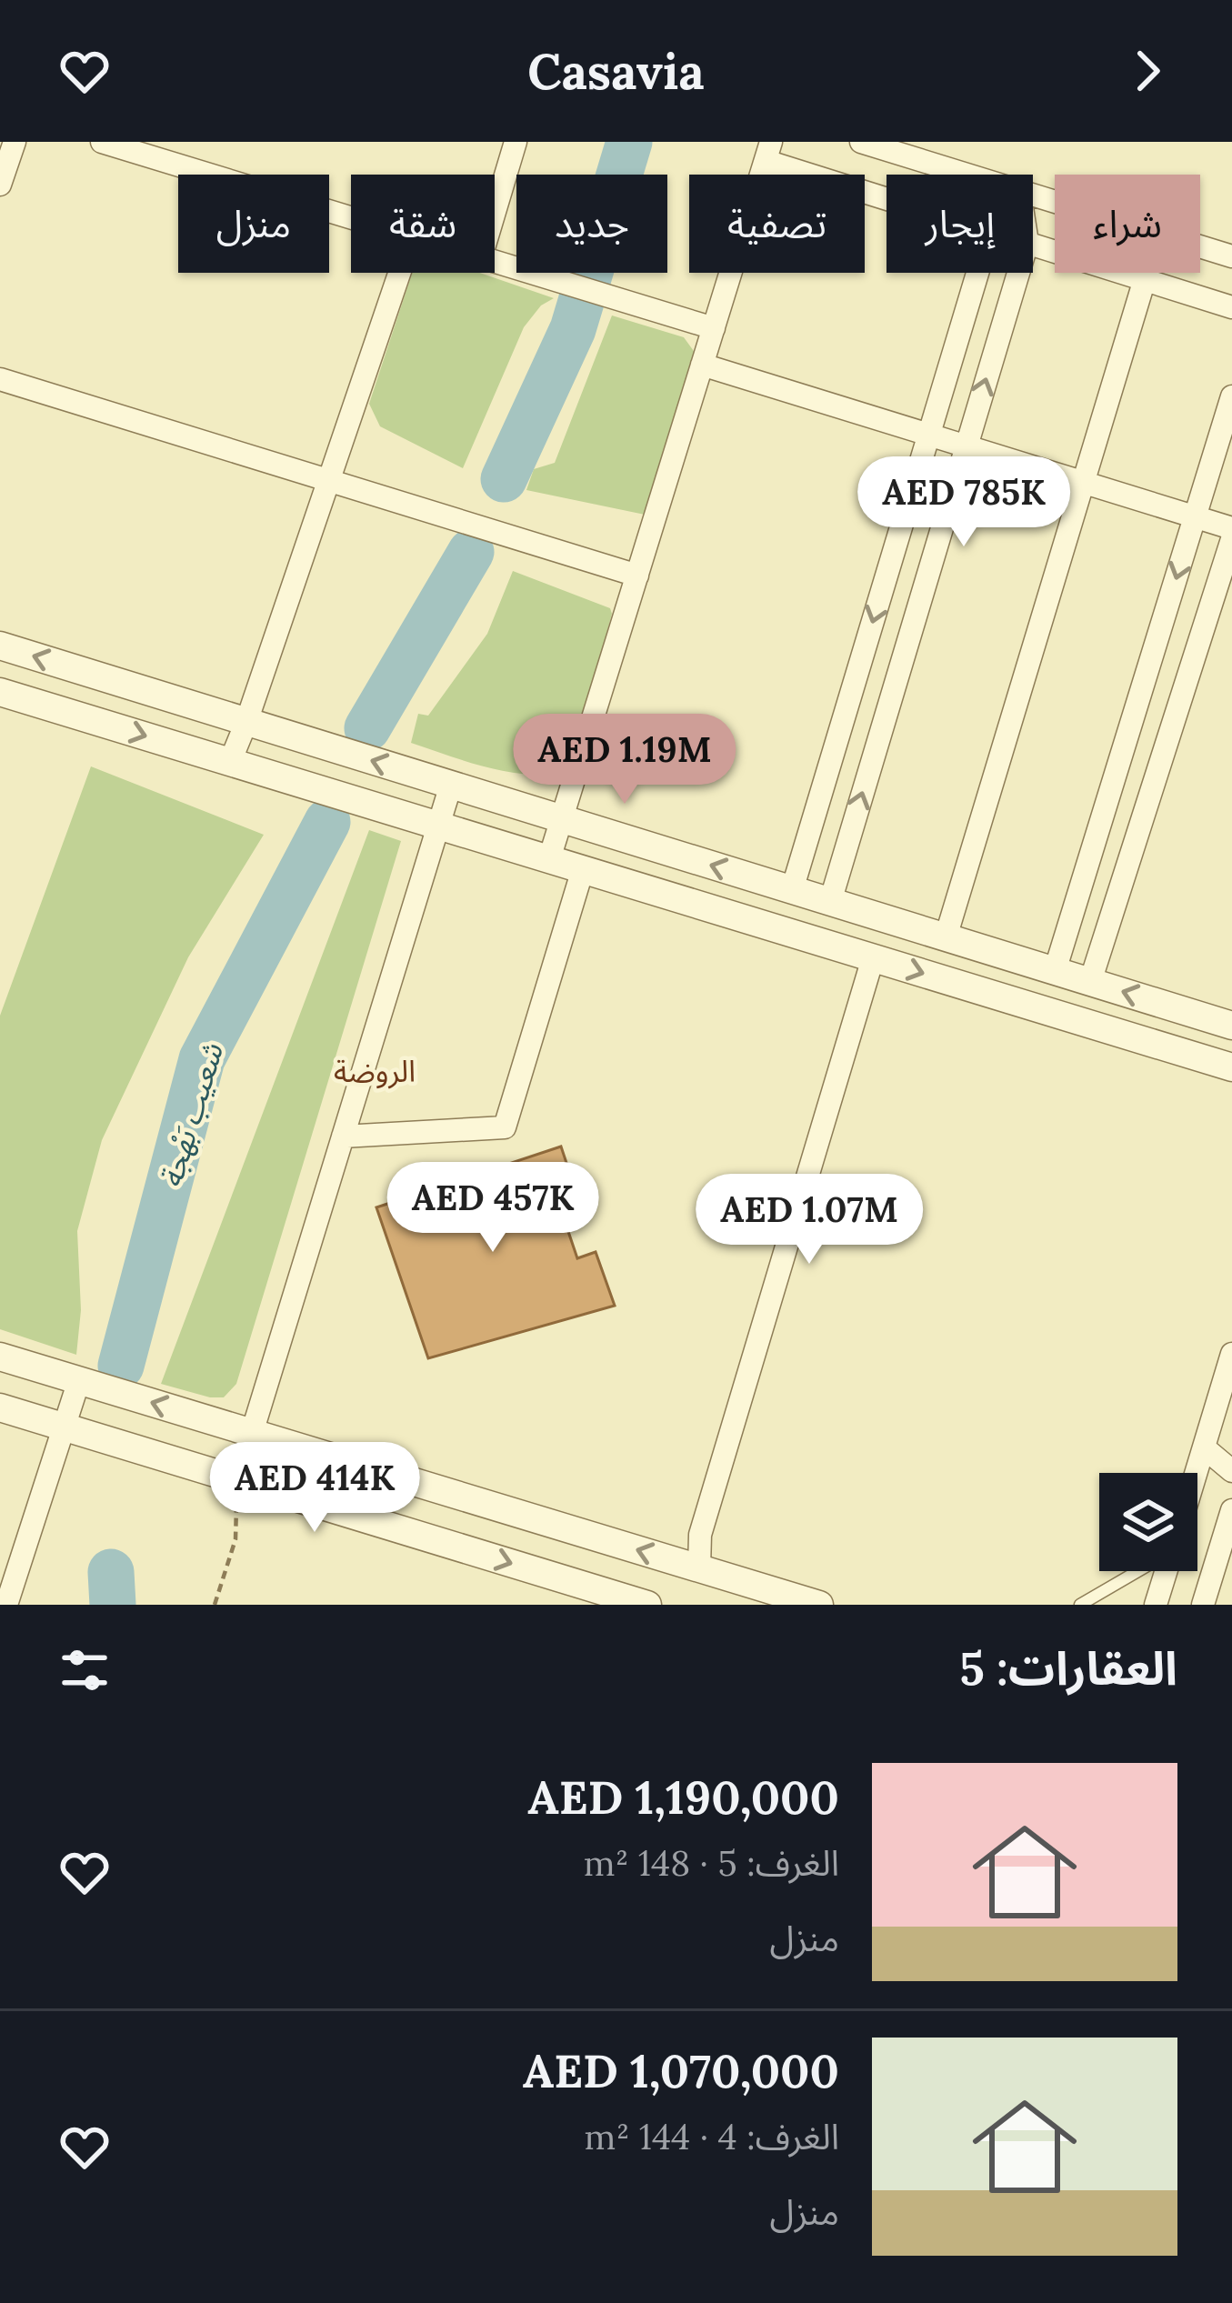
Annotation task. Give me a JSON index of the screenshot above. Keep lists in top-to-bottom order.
{
  "districts": ["الروضة"],
  "water": ["شعيب بَهْجة"],
  "page": {
    "header": "Casavia",
    "chip": [
      "شراء",
      "إيجار",
      "تصفية",
      "جديد",
      "شقة",
      "منزل"
    ],
    "price": [
      "AED 785K",
      "AED 1.19M",
      "AED 457K",
      "AED 1.07M",
      "AED 414K"
    ],
    "heading": "العقارات: 5",
    "list": [
      {
        "name": "AED 1,190,000",
        "note": "الغرف: 5 · 148 m² · منزل"
      },
      {
        "name": "AED 1,070,000",
        "note": "الغرف: 4 · 144 m² · منزل"
      }
    ]
  }
}
